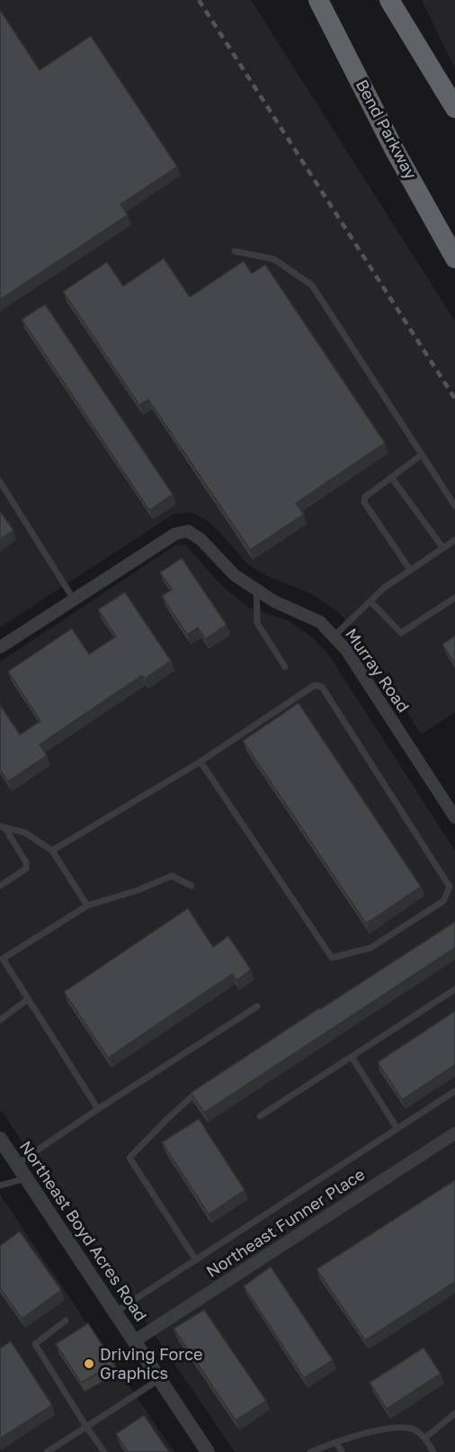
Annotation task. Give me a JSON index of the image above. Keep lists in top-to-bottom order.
{
  "streets": {
    "highway": ["Bend Parkway"],
    "street": ["Murray Road", "Northeast Funner Place", "Northeast Boyd Acres Road"]
  },
  "crossings": [
    ["Northeast Funner Place", "Northeast Boyd Acres Road"]
  ],
  "places": ["Driving Force Graphics"]
}
